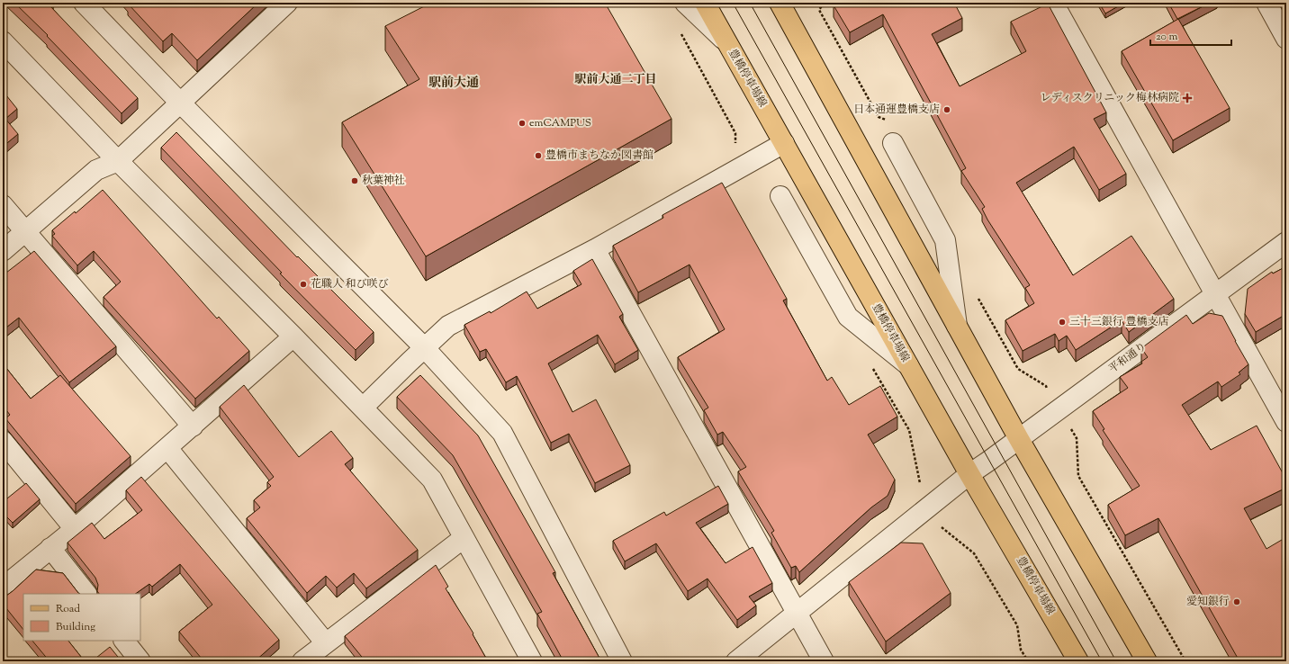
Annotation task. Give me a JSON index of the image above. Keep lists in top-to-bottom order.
{
  "streets": {
    "main road": ["豊橋停車場線"],
    "street": ["平和通り"]
  },
  "crossings": [
    ["豊橋停車場線", "平和通り"]
  ],
  "districts": ["駅前大通二丁目", "駅前大通"],
  "places": {
    "health": ["レディスクリニック梅林病院"],
    "other": [
      "日本通運豊橋支店",
      "emCAMPUS",
      "豊橋市まちなか図書館",
      "秋葉神社",
      "花職人 和び咲び",
      "三十三銀行 豊橋支店",
      "愛知銀行"
    ]
  },
  "legend": ["Road", "Building"],
  "scale_bar": "20 m"
}
